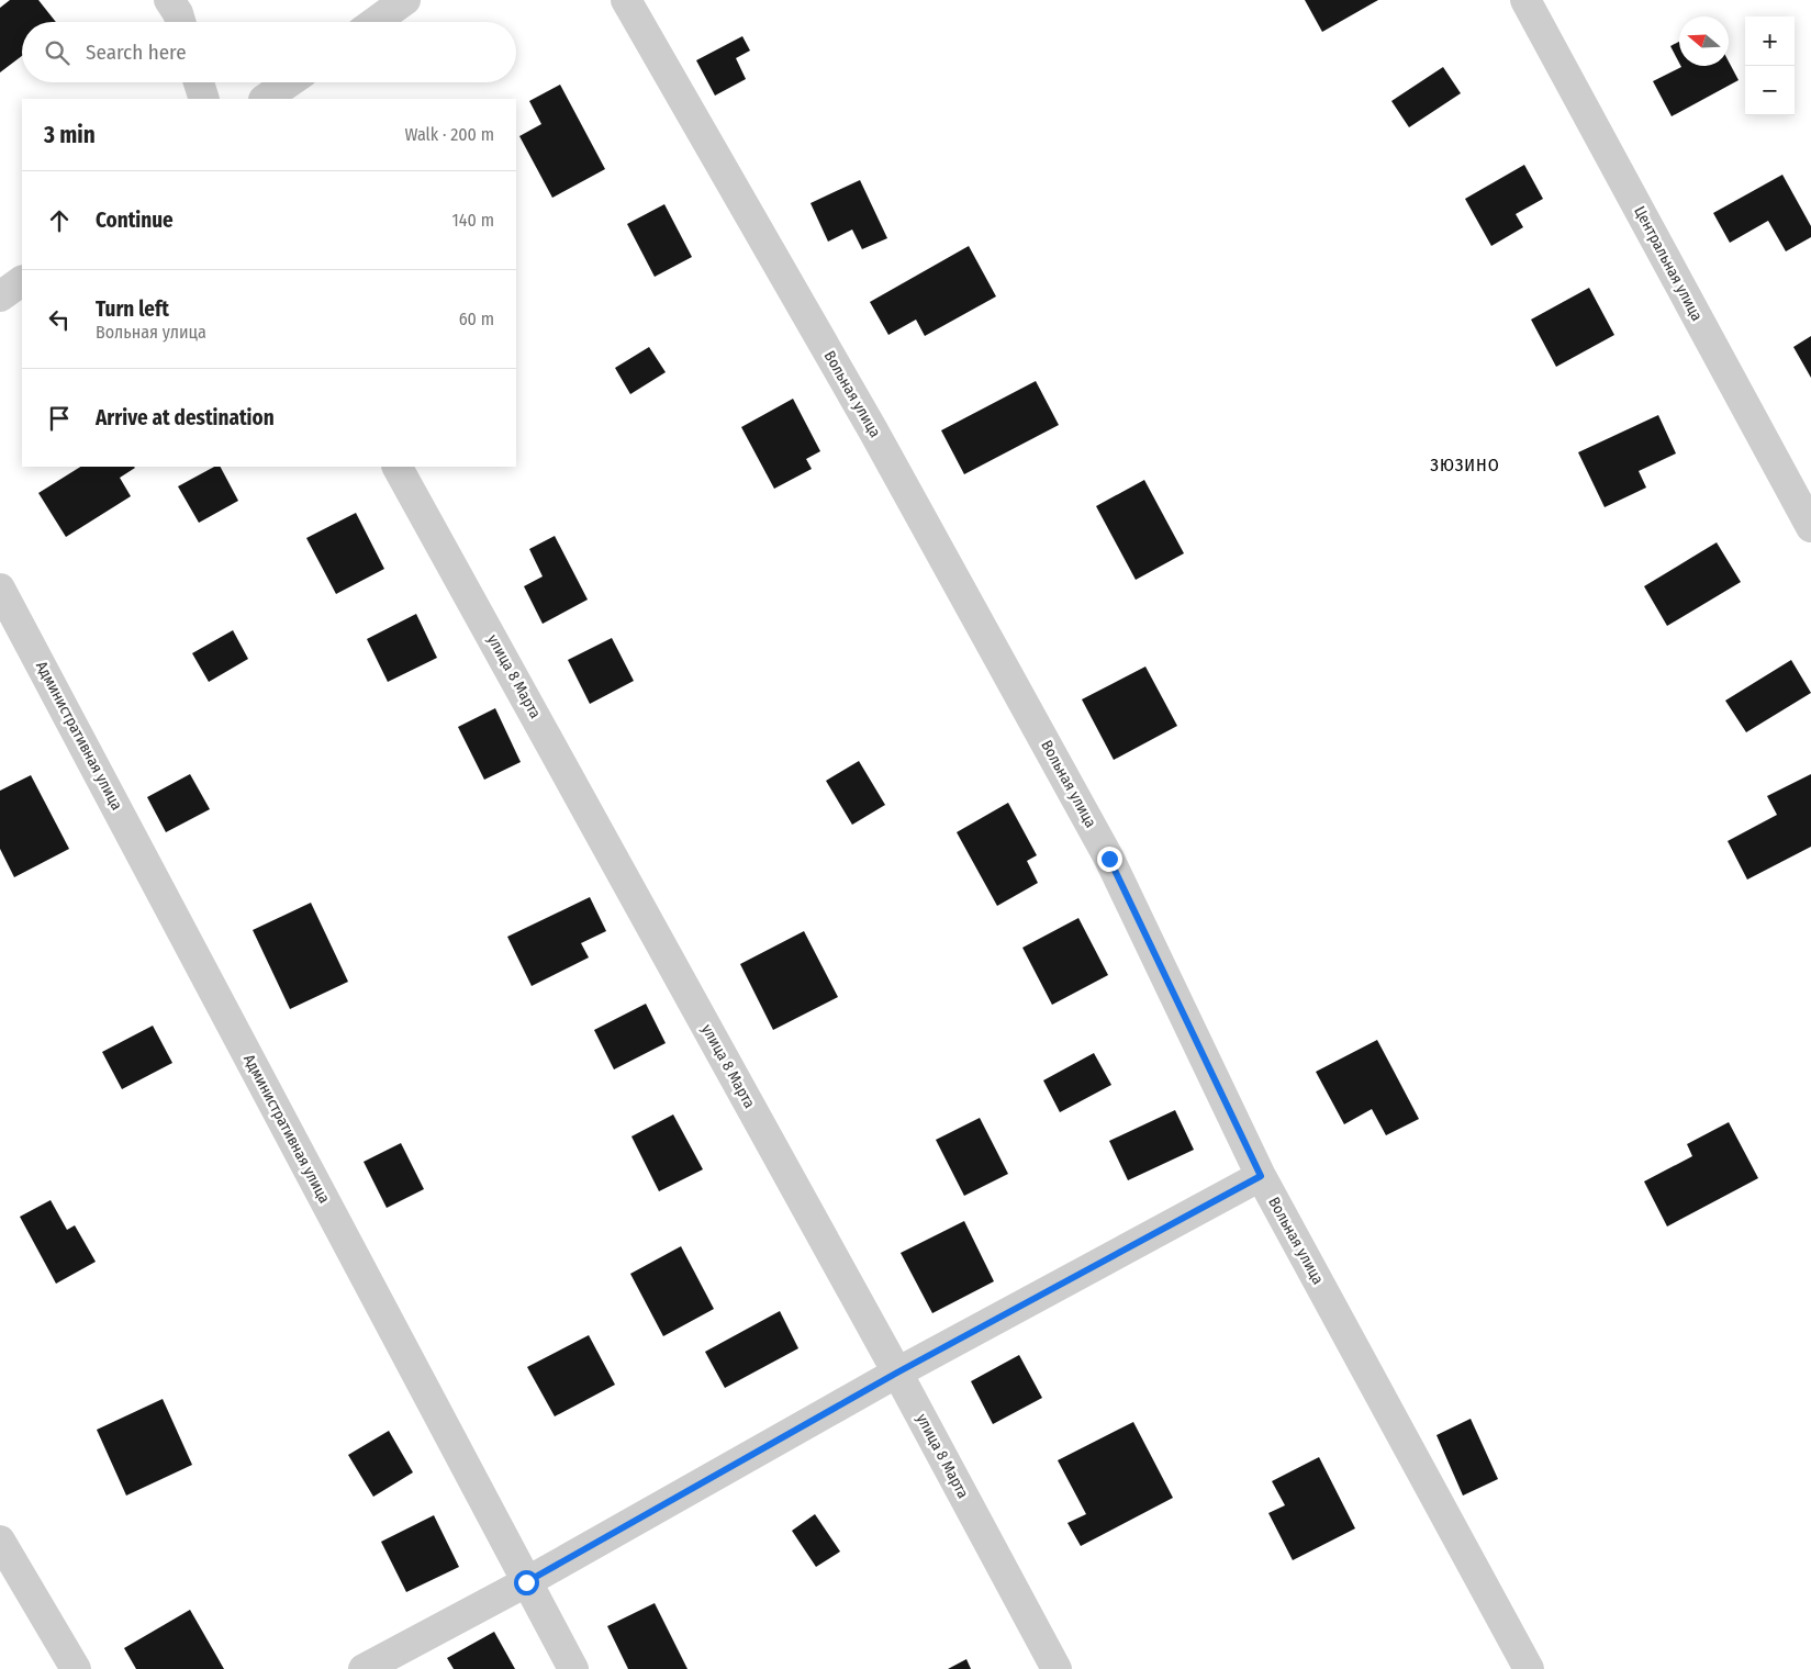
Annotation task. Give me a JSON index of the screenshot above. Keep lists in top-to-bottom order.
{
  "streets": {
    "street": [
      "Центральная улица",
      "Вольная улица",
      "улица 8 Марта",
      "Административная улица"
    ]
  },
  "districts": ["ЗЮЗИНО"],
  "north": "left",
  "page": {
    "map_buttons": ["+", "−"],
    "search": "Search here",
    "heading": ["3 min", "Walk · 200 m"],
    "list": [
      ["Continue", "140 m"],
      ["Turn left", "Вольная улица", "60 m"],
      "Arrive at destination"
    ]
  }
}
